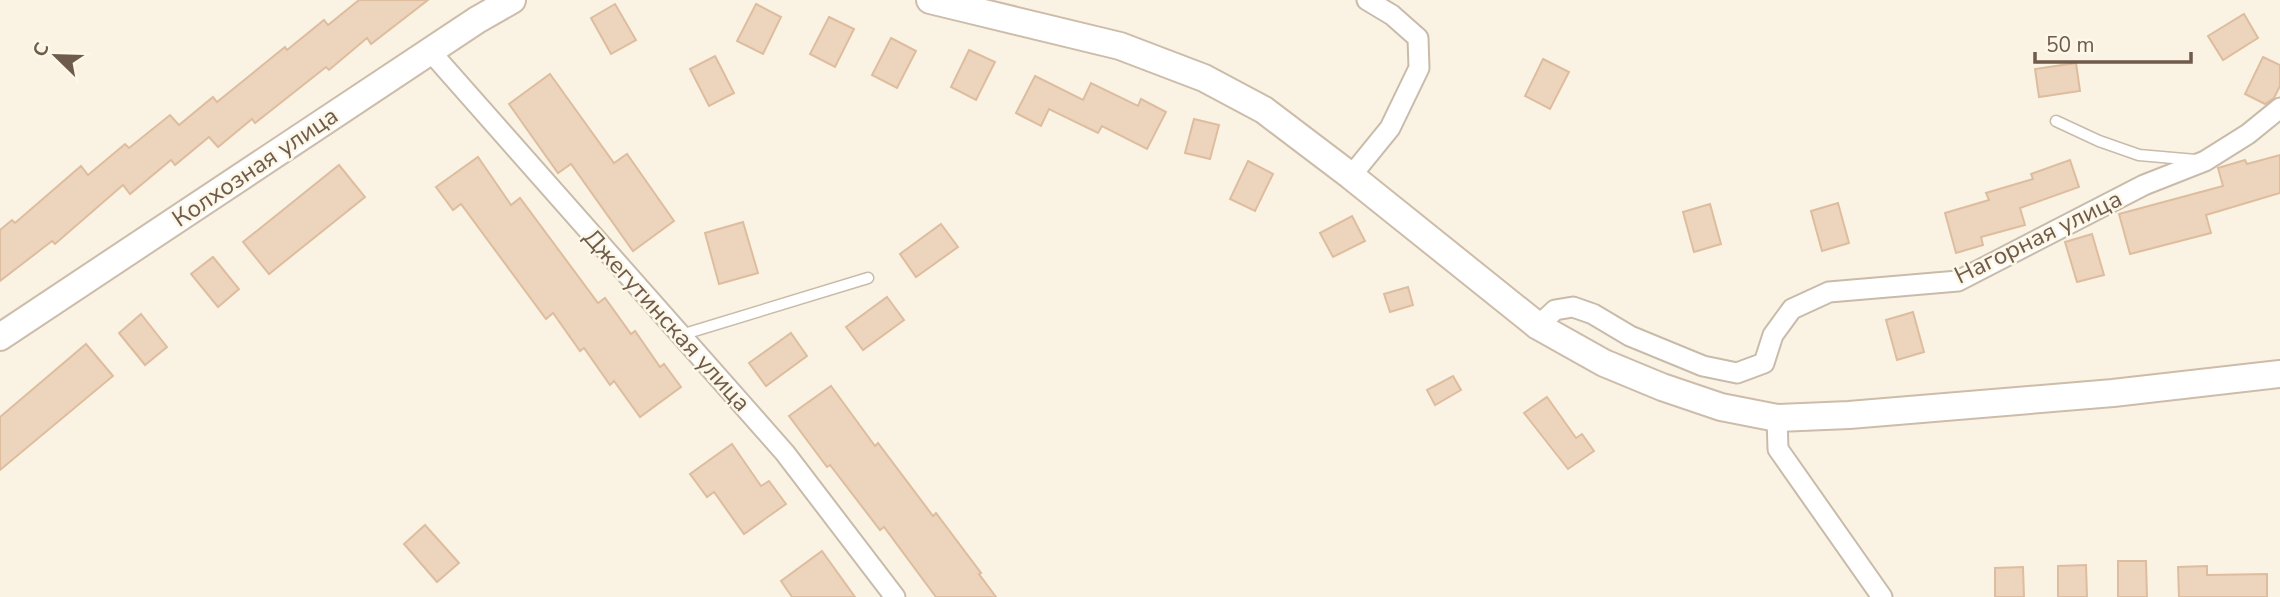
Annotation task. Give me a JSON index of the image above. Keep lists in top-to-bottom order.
{
  "streets": {
    "main road": ["Колхозная улица"],
    "street": ["Нагорная улица", "Джегутинская улица"]
  },
  "crossings": [
    ["Колхозная улица", "Джегутинская улица"]
  ],
  "scale_bar": "50 m",
  "north": "top left"
}
